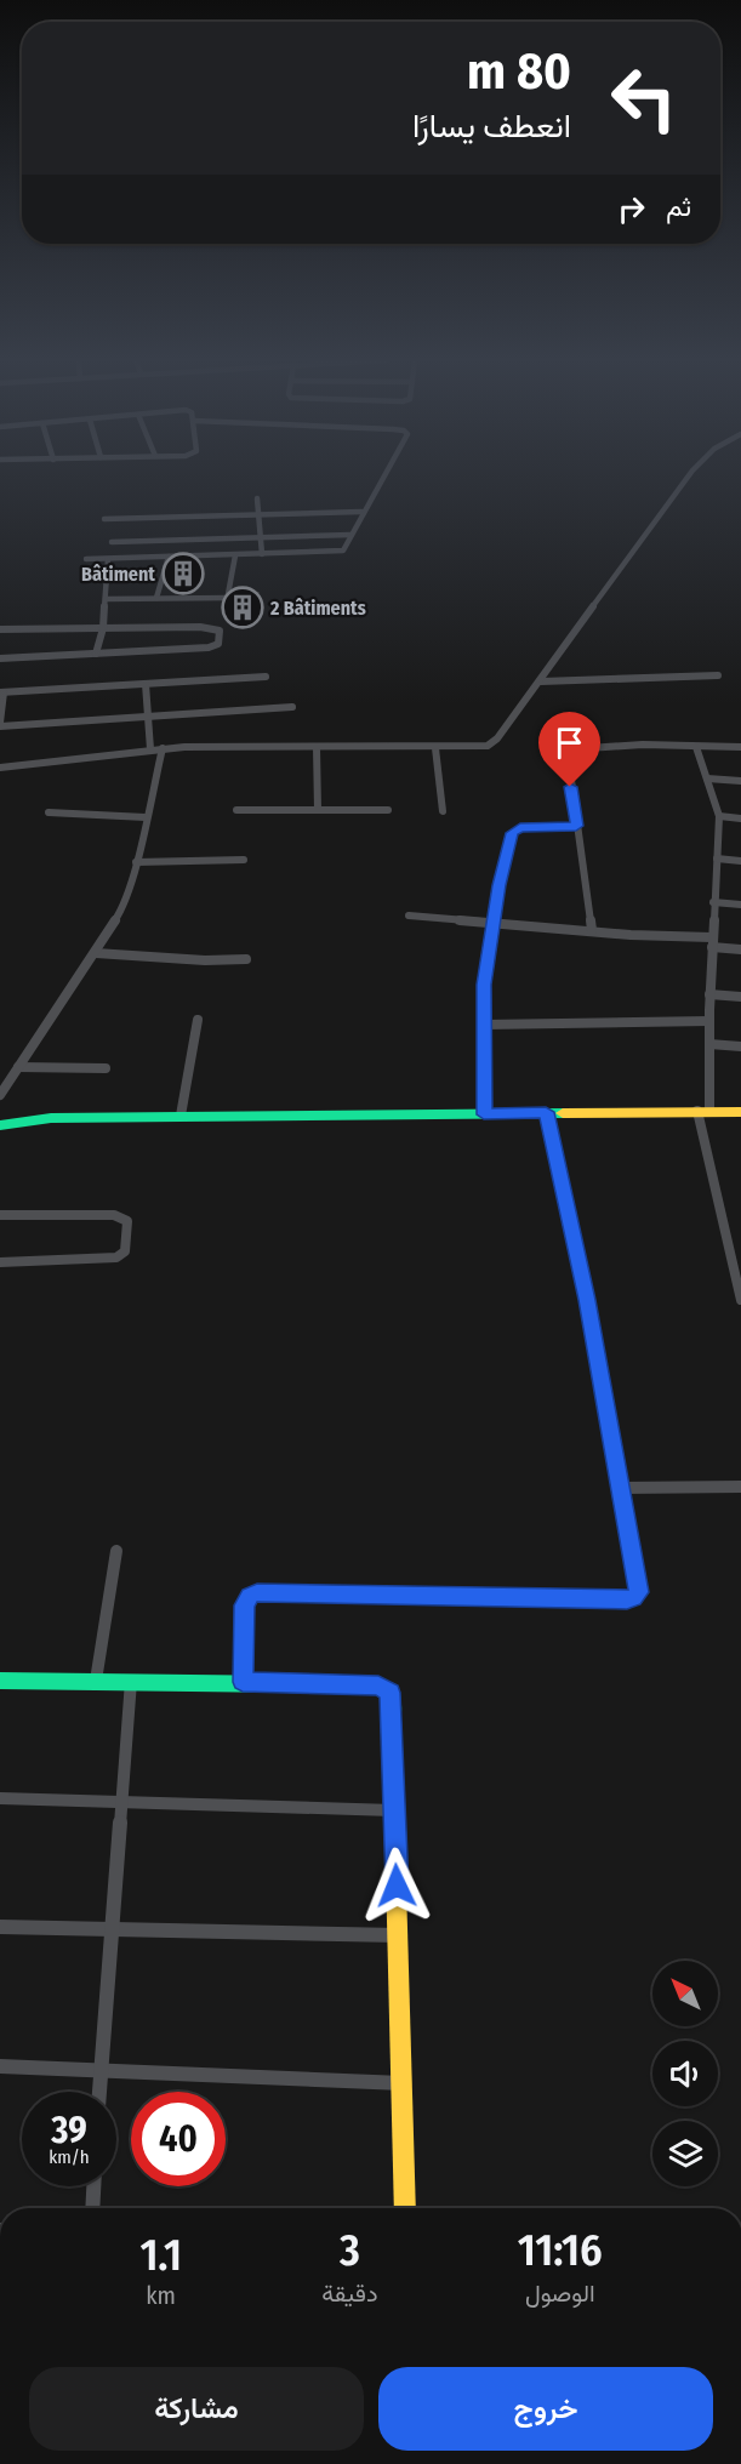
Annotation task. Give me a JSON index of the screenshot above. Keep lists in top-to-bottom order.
{
  "places": {
    "building": ["Bâtiment", "2 Bâtiments"]
  },
  "north": "top left",
  "page": {
    "turn": ["80 m", "انعطف يسارًا"],
    "then": "ثم",
    "speed": "39 km/h",
    "limit": "40",
    "eta": [
      "11:16",
      "الوصول",
      "3",
      "دقيقة",
      "1.1",
      "km"
    ],
    "buttons": ["خروج", "مشاركة"]
  }
}
